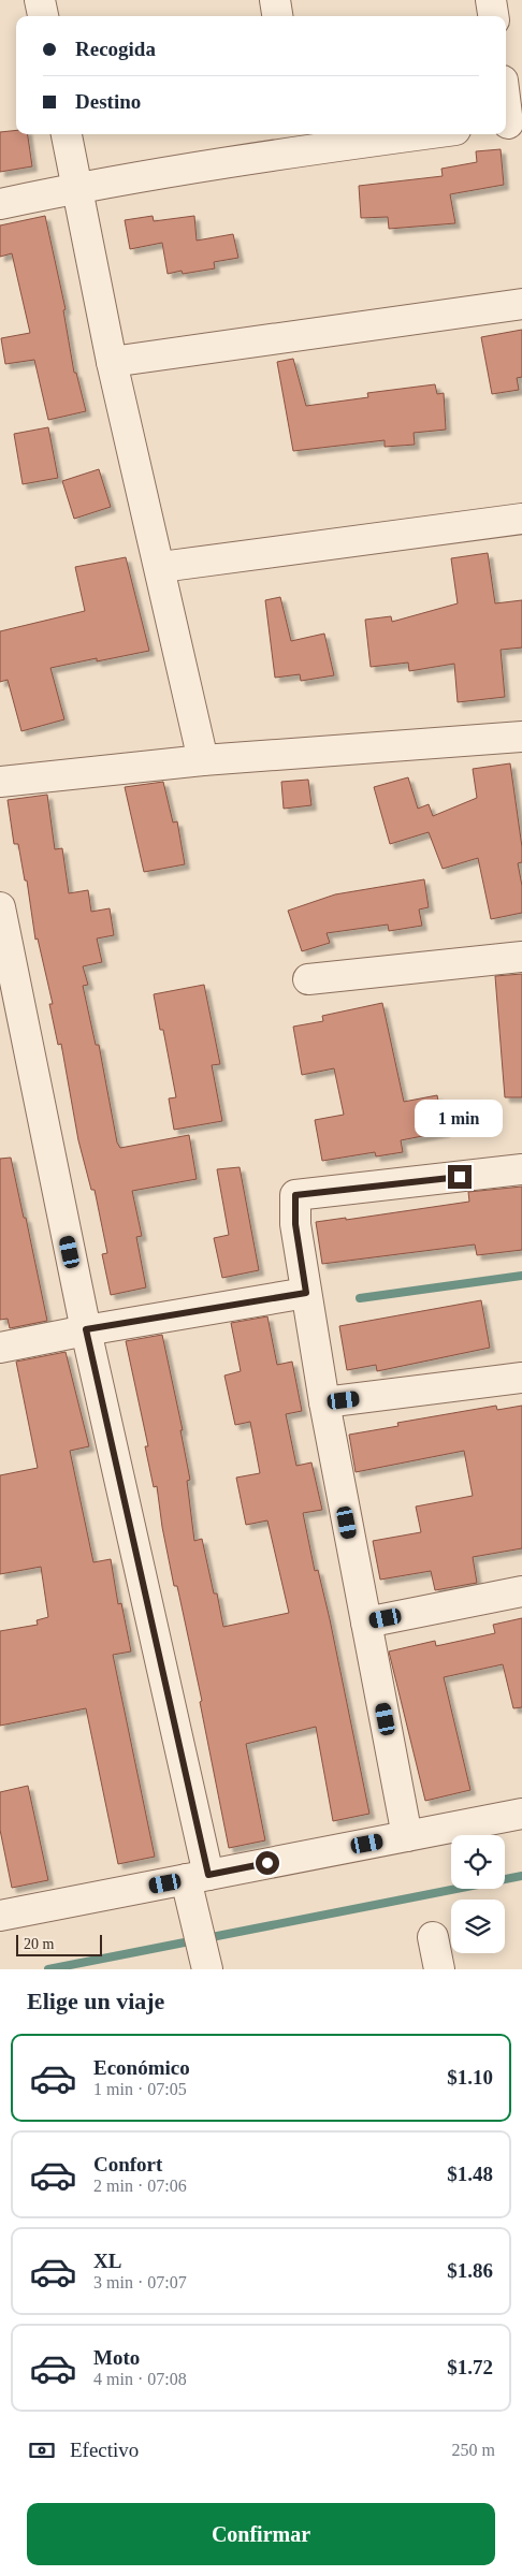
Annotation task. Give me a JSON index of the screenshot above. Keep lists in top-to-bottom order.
{
  "scale_bar": "20 m",
  "page": {
    "banner": ["Recogida", "Destino"],
    "bubble": "1 min",
    "scale": "20 m",
    "heading": "Elige un viaje",
    "list": [
      {
        "name": "Económico",
        "note": "1 min · 07:05",
        "value": "$1.10"
      },
      {
        "name": "Confort",
        "note": "2 min · 07:06",
        "value": "$1.48"
      },
      {
        "name": "XL",
        "note": "3 min · 07:07",
        "value": "$1.86"
      },
      {
        "name": "Moto",
        "note": "4 min · 07:08",
        "value": "$1.72"
      }
    ],
    "pay": ["Efectivo", "250 m"],
    "buttons": "Confirmar"
  }
}
